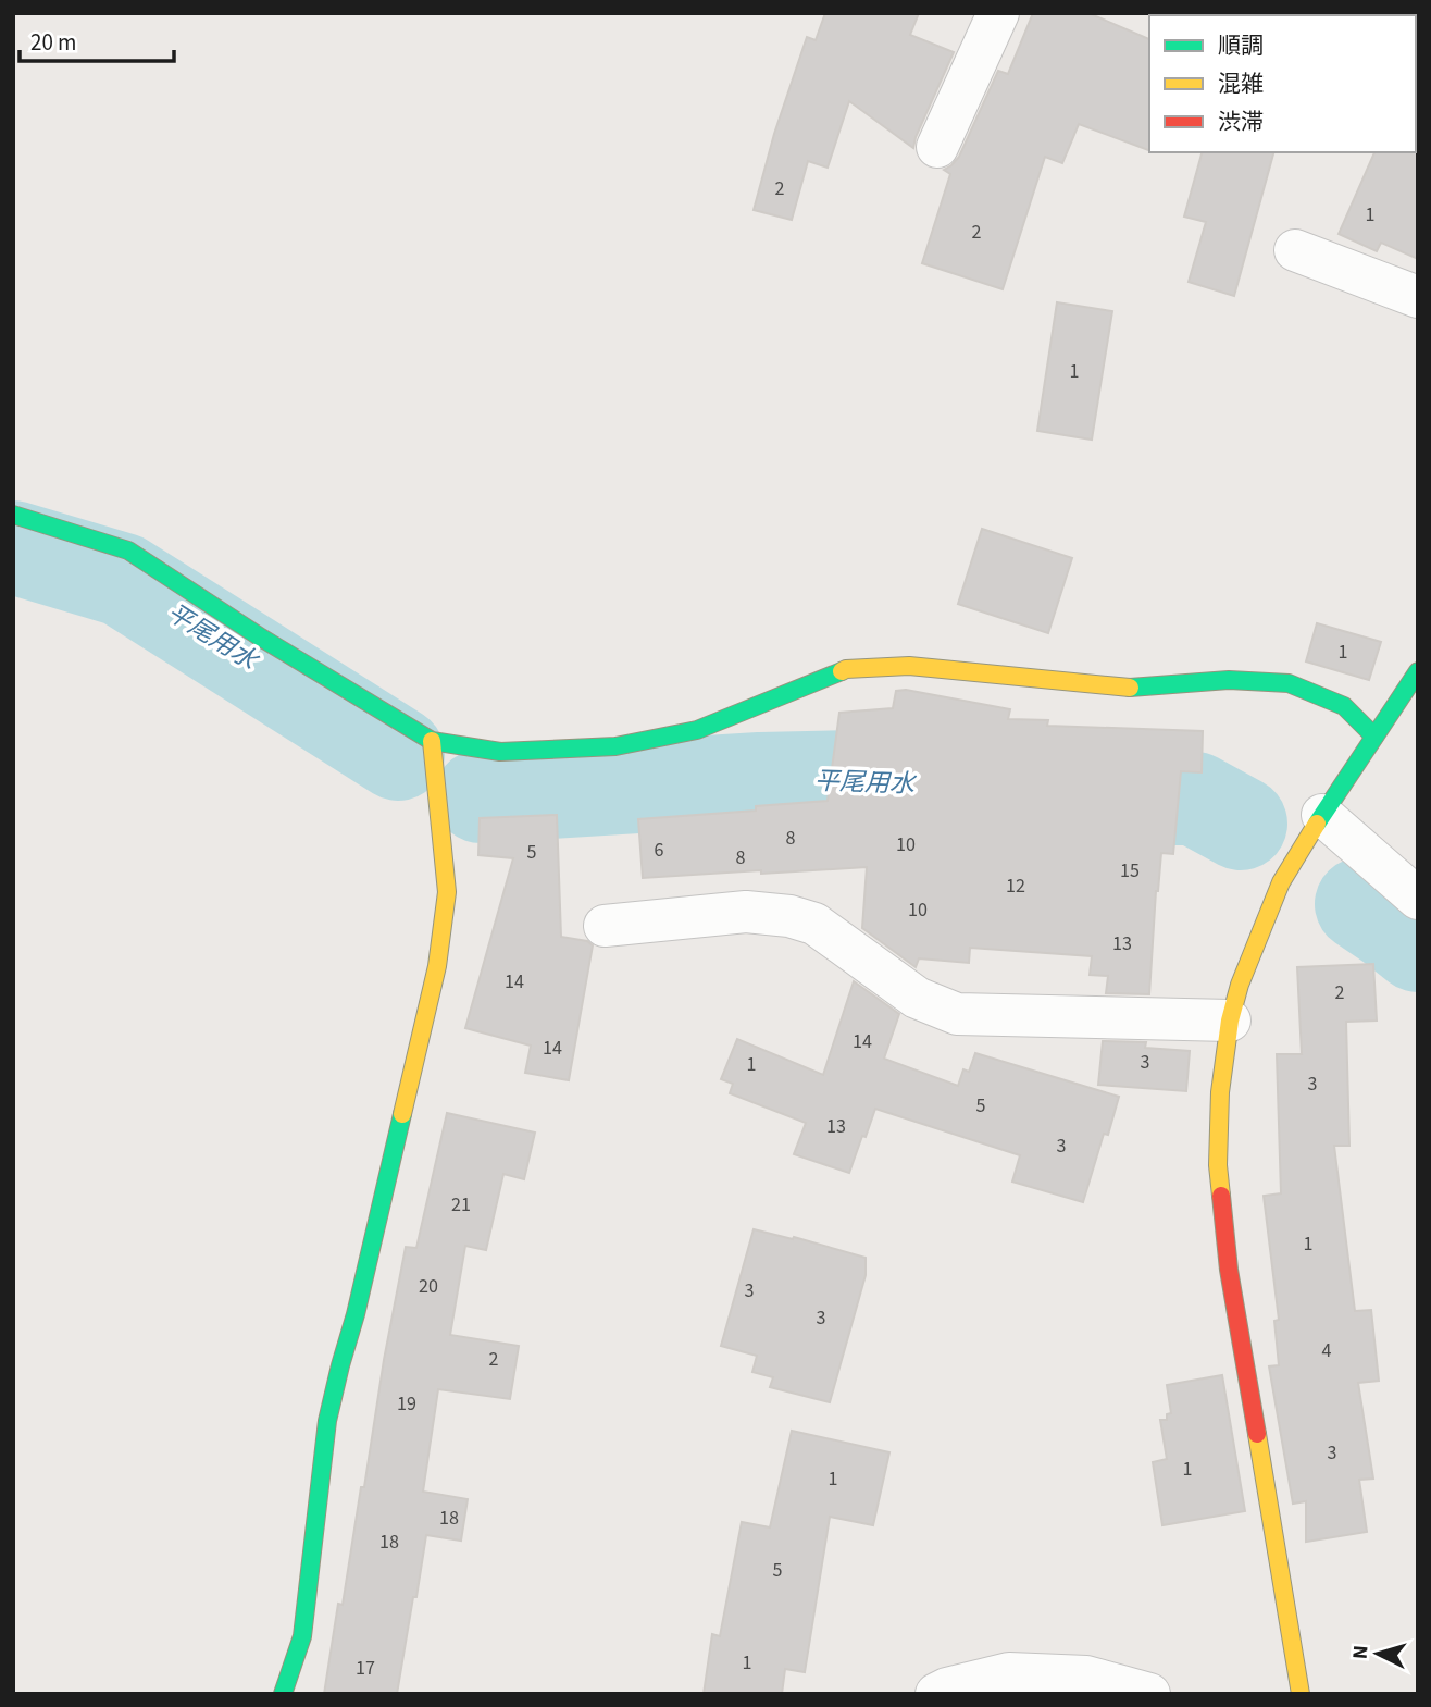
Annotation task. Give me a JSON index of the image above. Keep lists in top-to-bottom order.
{
  "water": ["平尾用水"],
  "house_numbers": [
    "2",
    "1",
    "2",
    "1",
    "1",
    "8",
    "10",
    "6",
    "5",
    "8",
    "15",
    "12",
    "10",
    "13",
    "14",
    "2",
    "14",
    "14",
    "3",
    "1",
    "3",
    "5",
    "13",
    "3",
    "21",
    "1",
    "20",
    "3",
    "3",
    "4",
    "2",
    "19",
    "3",
    "1",
    "1",
    "18",
    "18",
    "5",
    "1",
    "17"
  ],
  "legend": ["順調", "混雑", "渋滞"],
  "scale_bar": "20 m",
  "north": "left"
}
